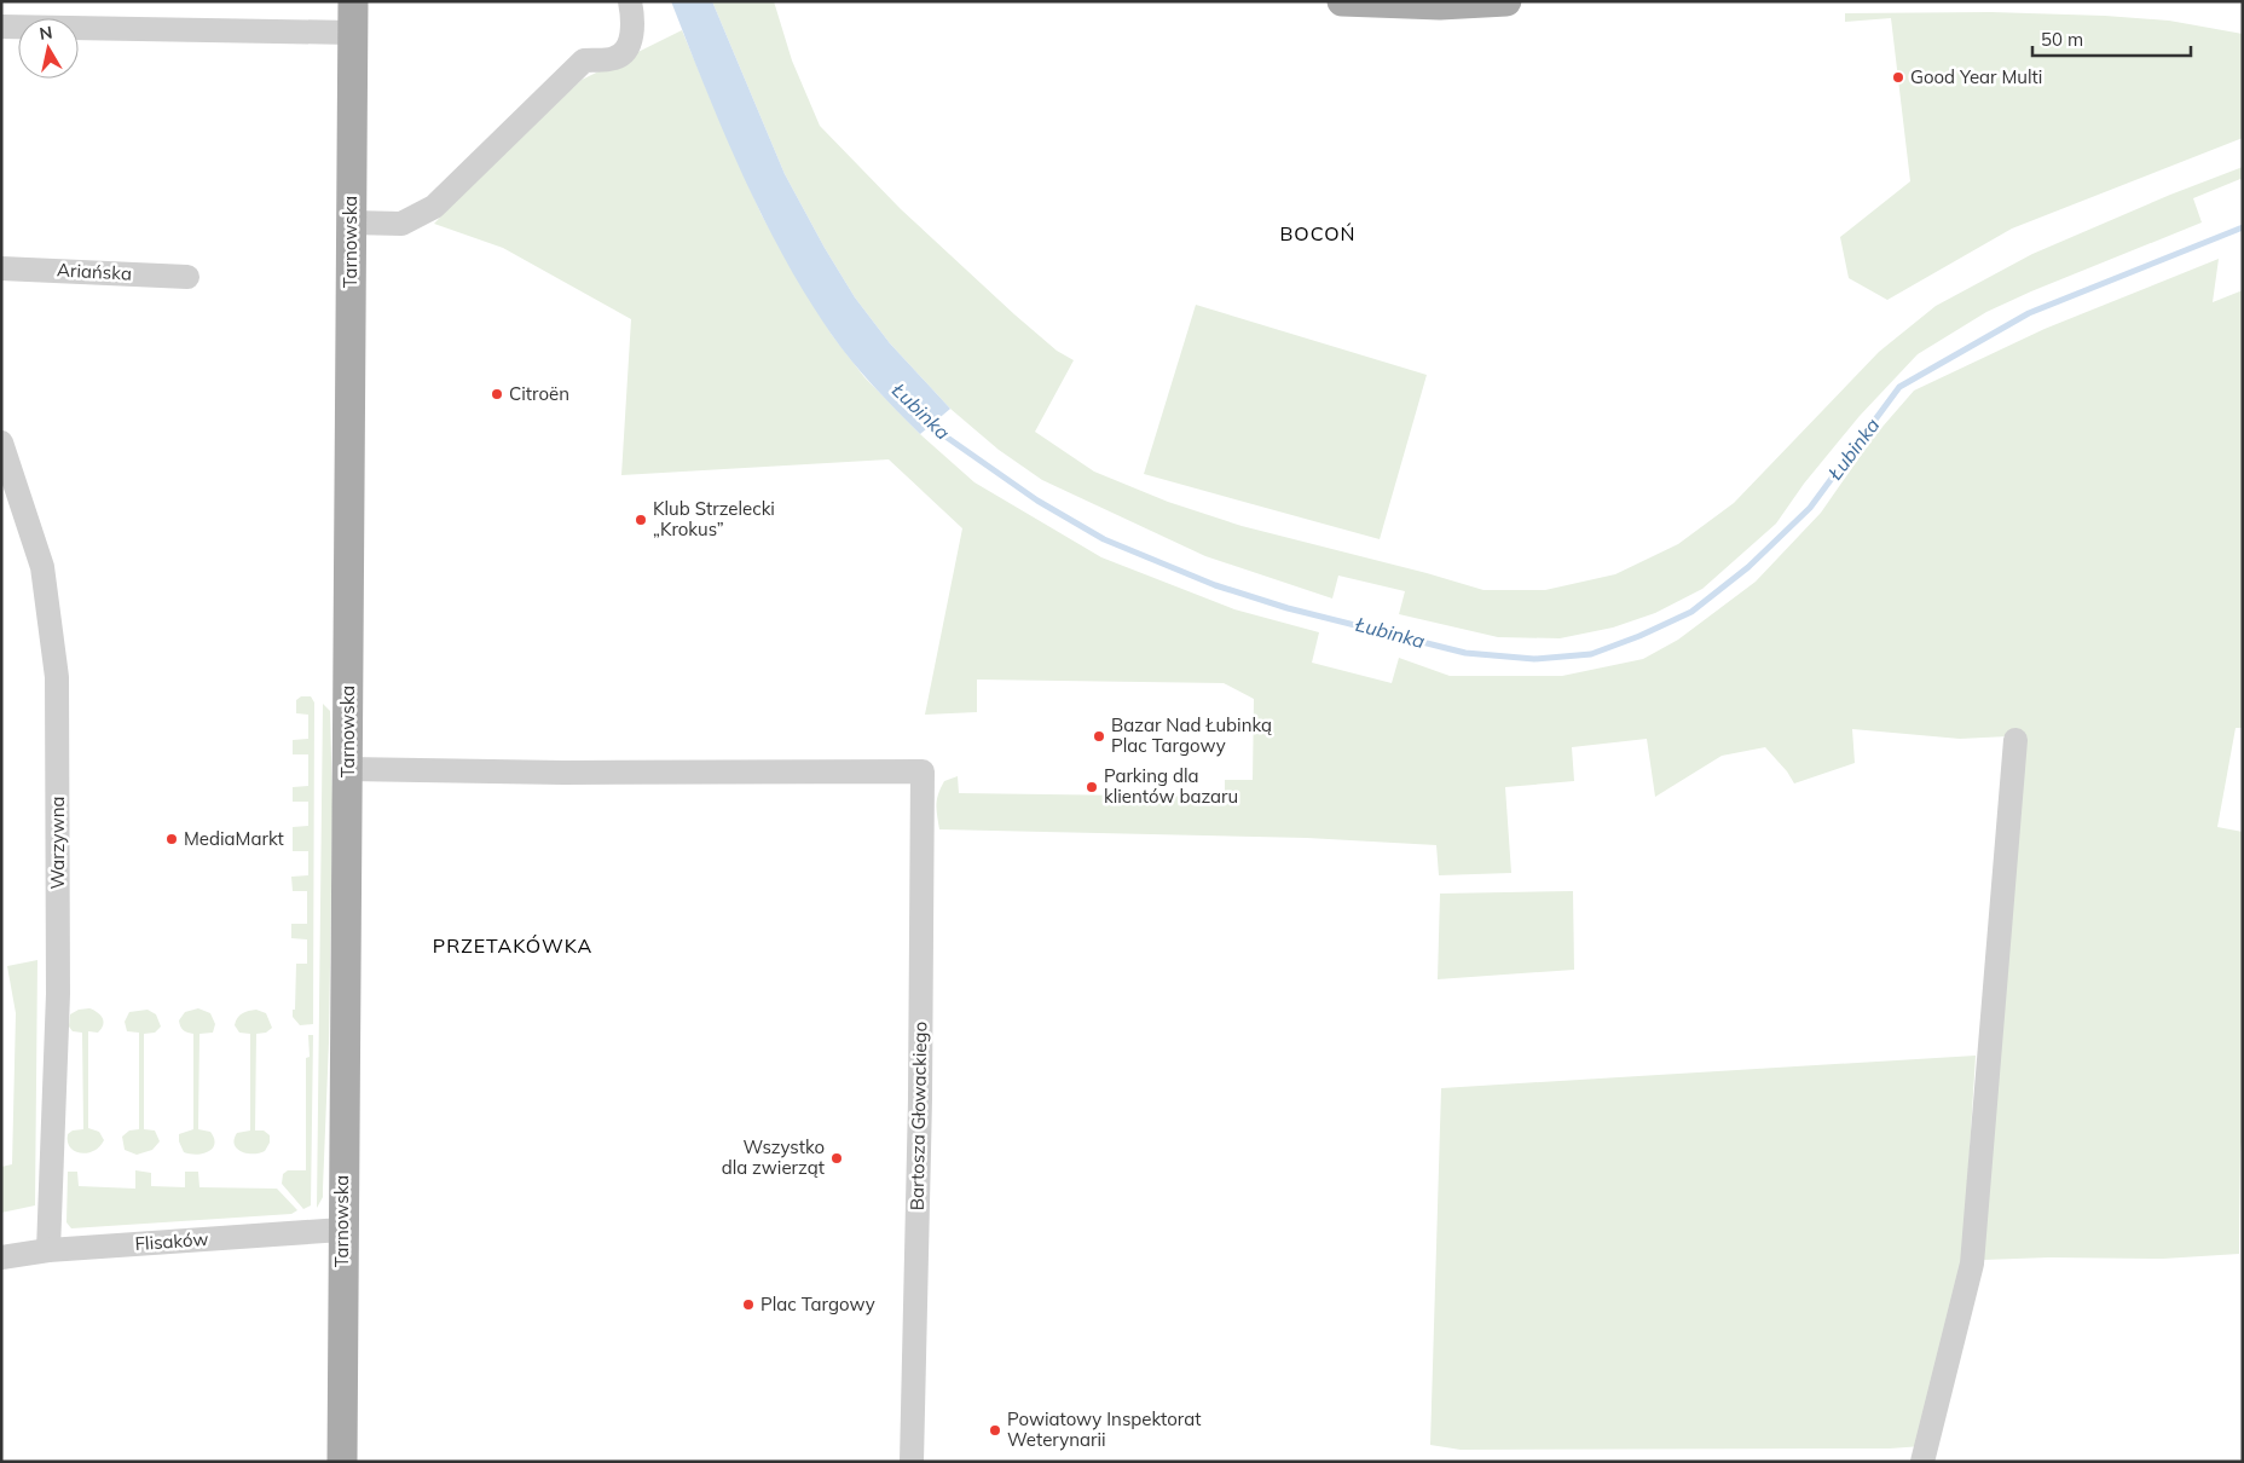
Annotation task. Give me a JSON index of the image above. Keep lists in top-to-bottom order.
{
  "streets": {
    "main road": ["Tarnowska"],
    "street": [
      "Ariańska",
      "Warzywna",
      "Bartosza Głowackiego",
      "Flisaków"
    ]
  },
  "crossings": [
    ["Tarnowska", "Bartosza Głowackiego"],
    ["Tarnowska", "Flisaków"],
    ["Warzywna", "Flisaków"]
  ],
  "districts": ["BOCOŃ", "PRZETAKÓWKA"],
  "water": ["Łubinka"],
  "places": [
    "Good Year Multi",
    "Citroën",
    "Klub Strzelecki „Krokus”",
    "Bazar Nad Łubinką Plac Targowy",
    "Parking dla klientów bazaru",
    "MediaMarkt",
    "Wszystko dla zwierząt",
    "Plac Targowy",
    "Powiatowy Inspektorat Weterynarii"
  ],
  "scale_bar": "50 m",
  "north": "top"
}
